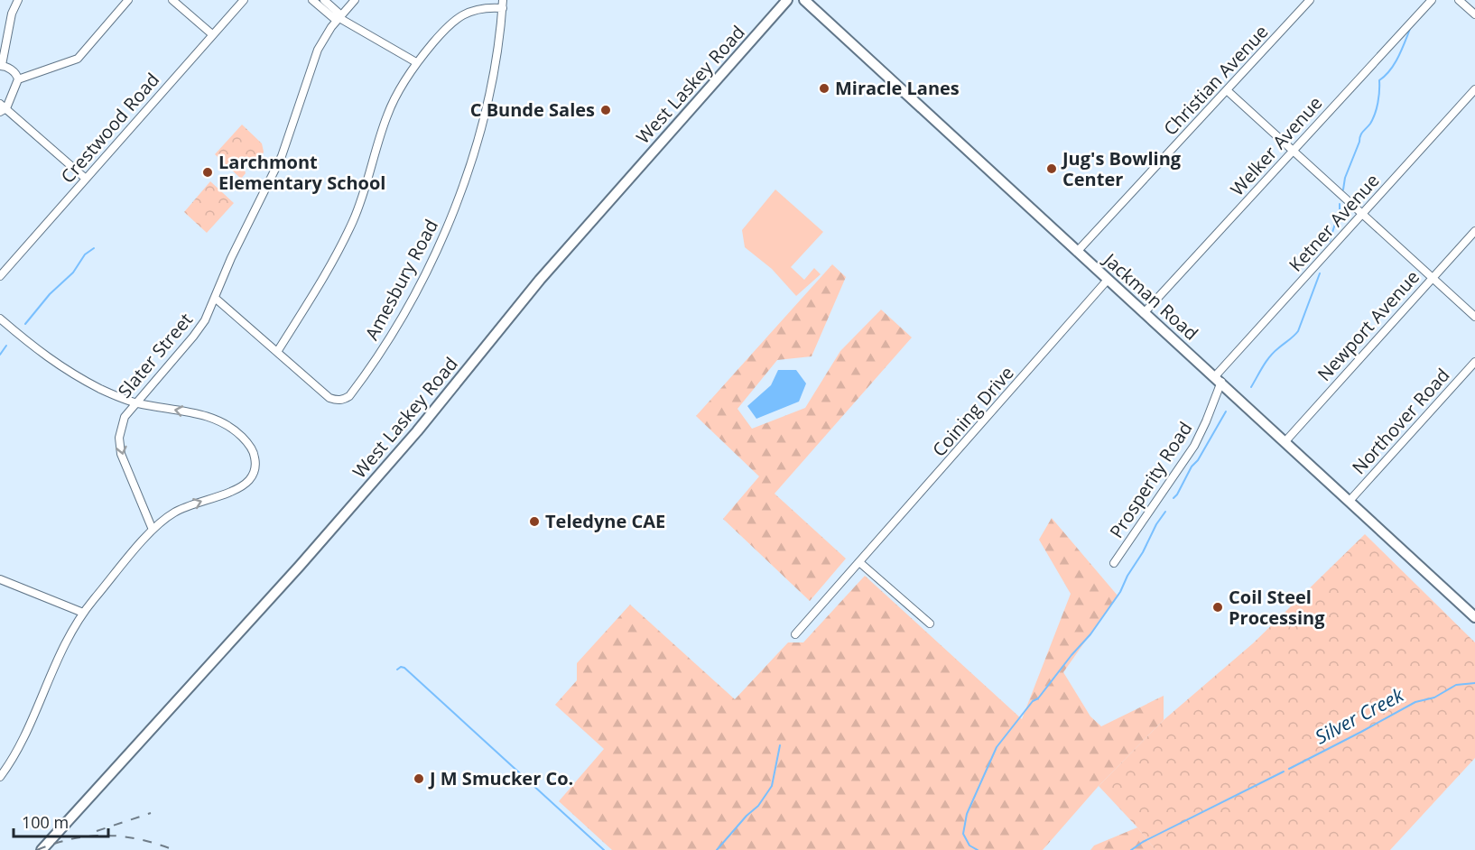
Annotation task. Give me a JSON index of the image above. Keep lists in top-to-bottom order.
{
  "streets": {
    "main road": ["West Laskey Road", "Jackman Road"],
    "street": [
      "Christian Avenue",
      "Crestwood Road",
      "Welker Avenue",
      "Ketner Avenue",
      "Amesbury Road",
      "Newport Avenue",
      "Slater Street",
      "Coining Drive",
      "Northover Road",
      "Prosperity Road"
    ]
  },
  "crossings": [
    ["Christian Avenue", "Jackman Road"],
    ["Welker Avenue", "Jackman Road"],
    ["Ketner Avenue", "Jackman Road"],
    ["Ketner Avenue", "Prosperity Road"],
    ["Amesbury Road", "Slater Street"],
    ["Jackman Road", "Newport Avenue"],
    ["Jackman Road", "Coining Drive"],
    ["Jackman Road", "Northover Road"],
    ["Jackman Road", "Prosperity Road"]
  ],
  "water": ["Silver Creek"],
  "places": [
    "Miracle Lanes",
    "C Bunde Sales",
    "Jug's Bowling Center",
    "Larchmont Elementary School",
    "Teledyne CAE",
    "Coil Steel Processing",
    "J M Smucker Co."
  ],
  "scale_bar": "100 m"
}
